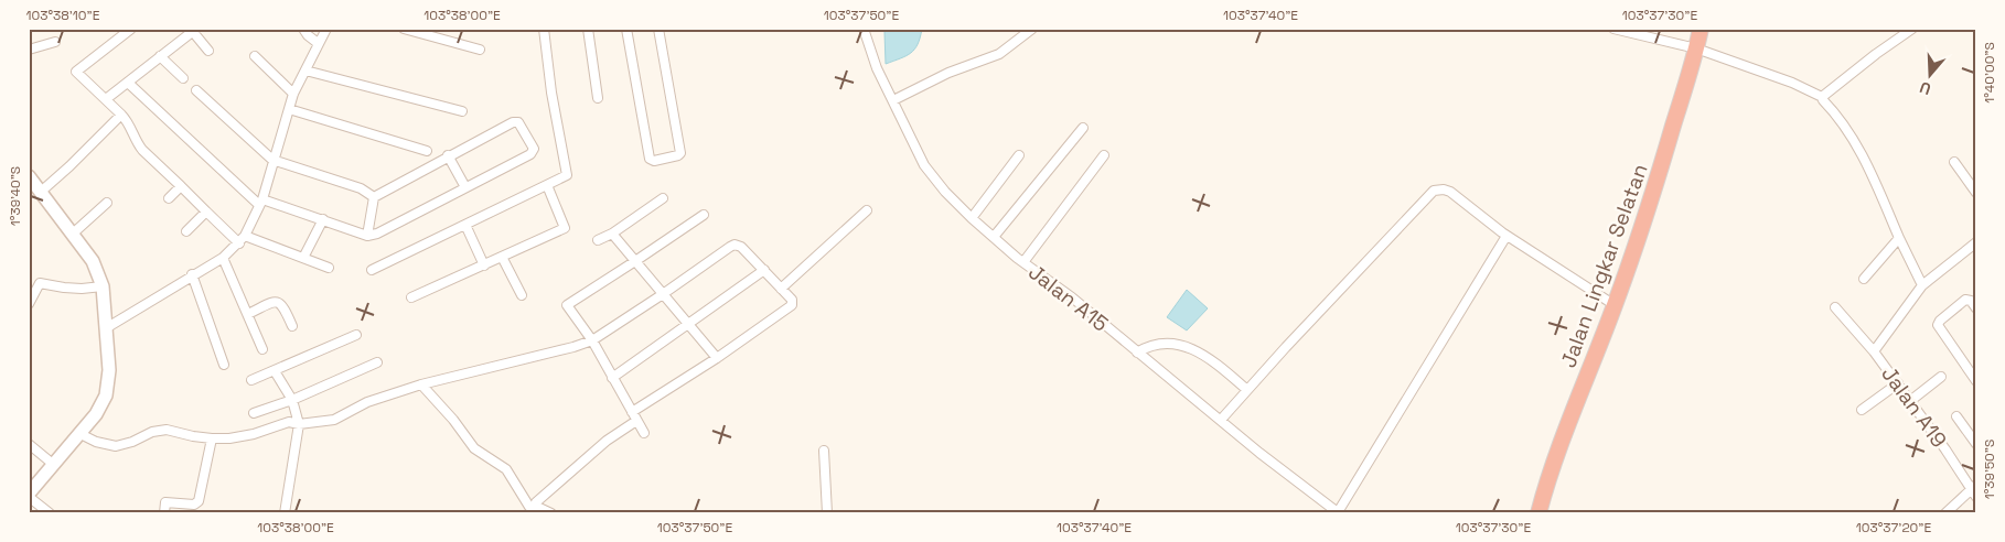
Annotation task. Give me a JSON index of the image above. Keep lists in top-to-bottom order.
{
  "streets": {
    "highway": ["Jalan Lingkar Selatan"],
    "street": ["Jalan A15", "Jalan A19"]
  },
  "north": "bottom",
  "coordinates": [
    "103°38'10\"E",
    "103°38'00\"E",
    "103°37'50\"E",
    "103°37'40\"E",
    "103°37'30\"E",
    "1°40'00\"S",
    "1°39'40\"S",
    "1°39'50\"S",
    "103°37'20\"E"
  ]
}
